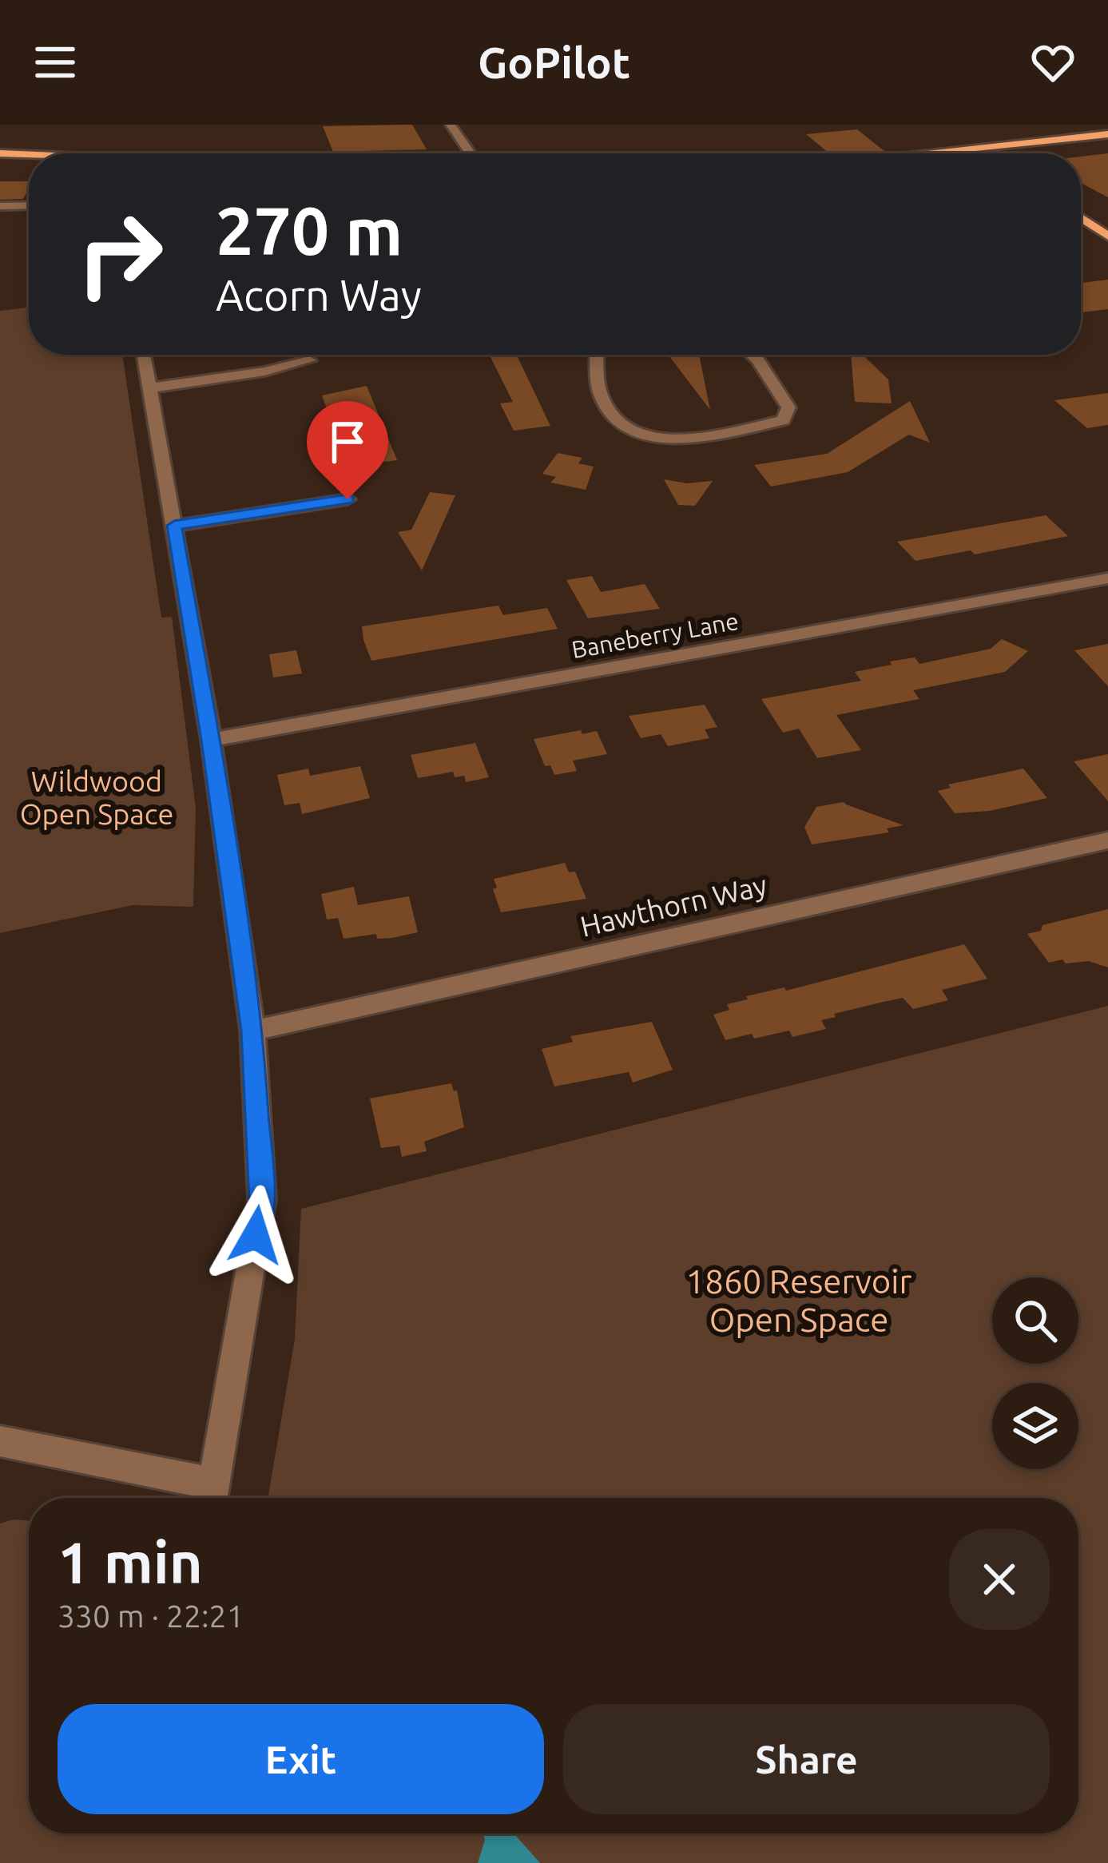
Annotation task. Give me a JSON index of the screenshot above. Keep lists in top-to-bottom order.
{
  "streets": {
    "street": ["Baneberry Lane", "Hawthorn Way"]
  },
  "parks": ["Wildwood Open Space", "1860 Reservoir Open Space"],
  "page": {
    "header": "GoPilot",
    "turn": ["270 m", "Acorn Way"],
    "heading": ["1 min", "330 m · 22:21"],
    "buttons": ["Exit", "Share"]
  }
}
